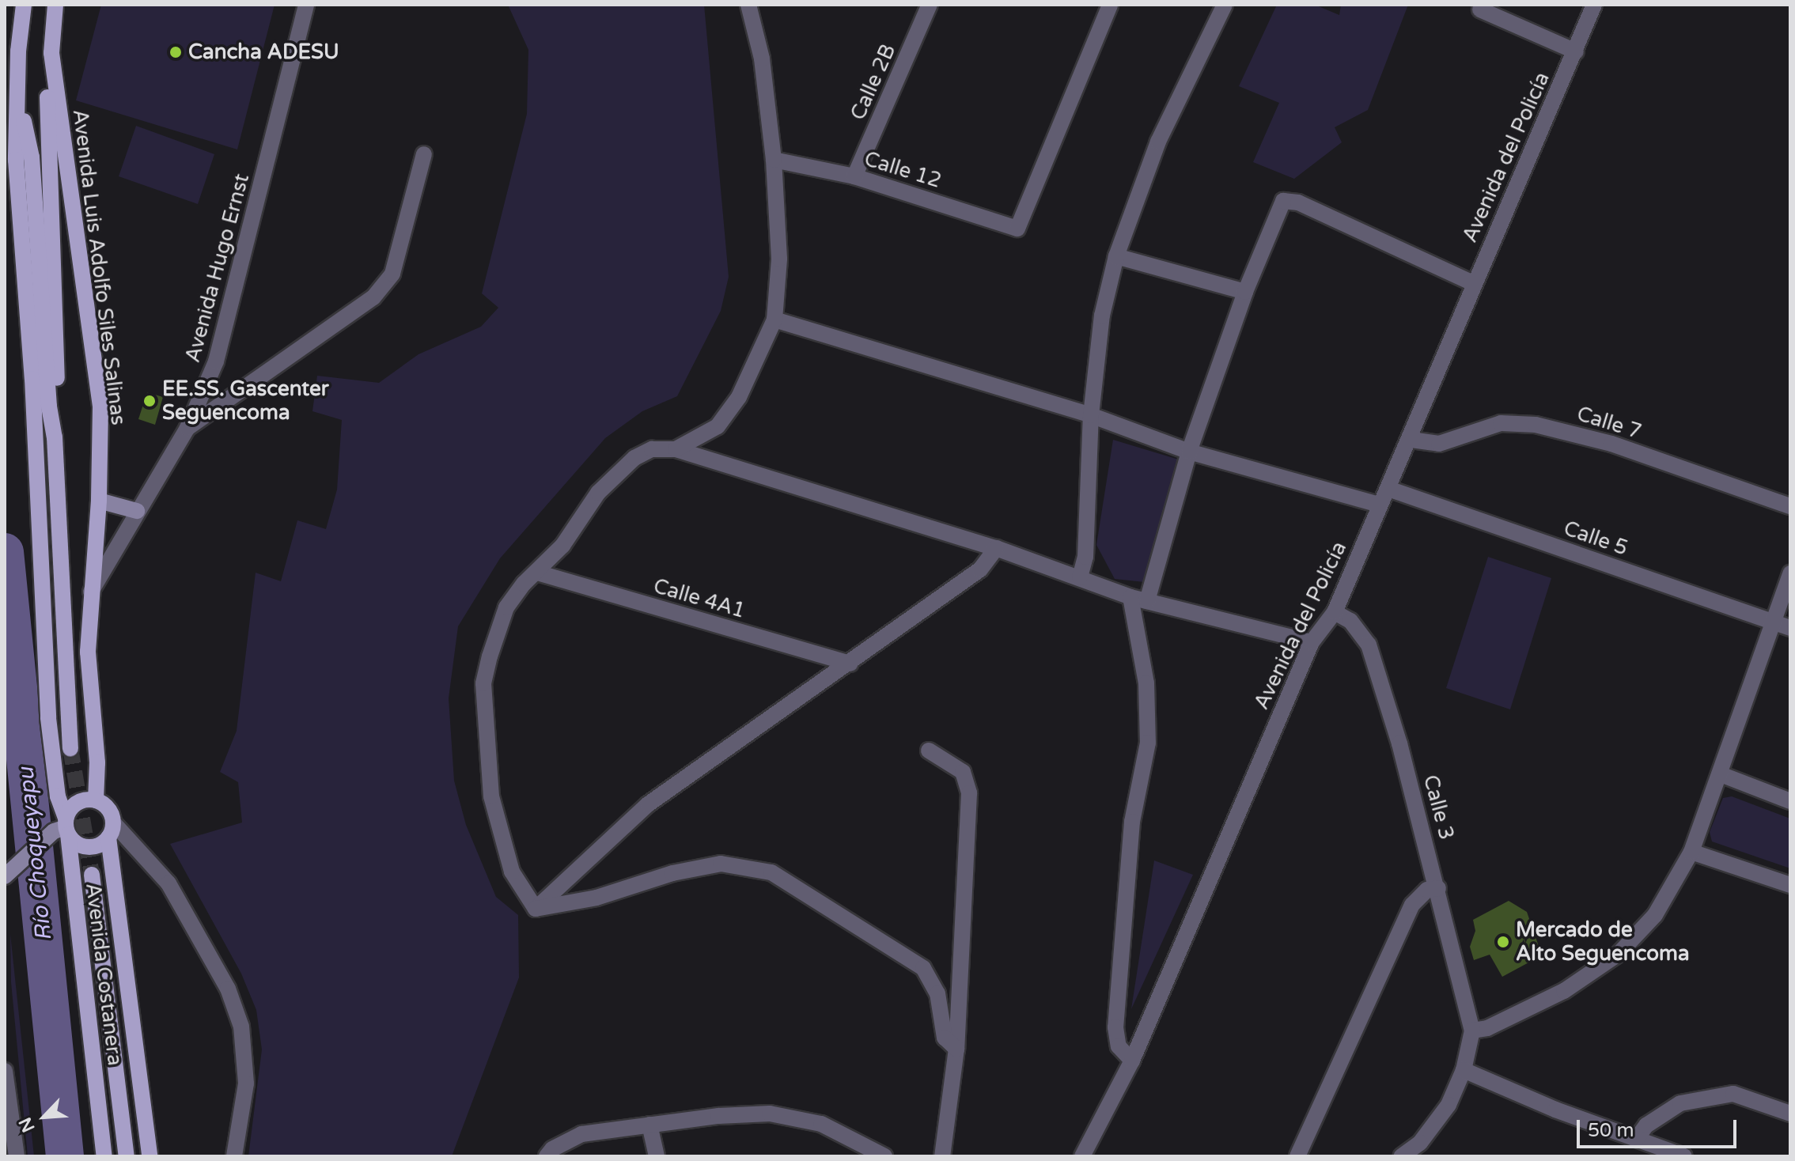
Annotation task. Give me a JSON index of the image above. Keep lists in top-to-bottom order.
{
  "streets": {
    "main road": ["Avenida Luis Adolfo Siles Salinas", "Avenida Costanera"],
    "street": [
      "Calle 2B",
      "Avenida del Policía",
      "Calle 12",
      "Avenida Hugo Ernst",
      "Calle 7",
      "Calle 5",
      "Calle 4A1",
      "Calle 3"
    ]
  },
  "crossings": [
    ["Calle 2B", "Calle 12"],
    ["Avenida del Policía", "Calle 7"],
    ["Avenida del Policía", "Calle 5"],
    ["Avenida del Policía", "Calle 3"],
    ["Avenida Luis Adolfo Siles Salinas", "Avenida Hugo Ernst"],
    ["Avenida Luis Adolfo Siles Salinas", "Avenida Costanera"]
  ],
  "water": ["Río Choqueyapu"],
  "places": ["Cancha ADESU", "EE.SS. Gascenter Seguencoma", "Mercado de Alto Seguencoma"],
  "scale_bar": "50 m",
  "north": "bottom left"
}
